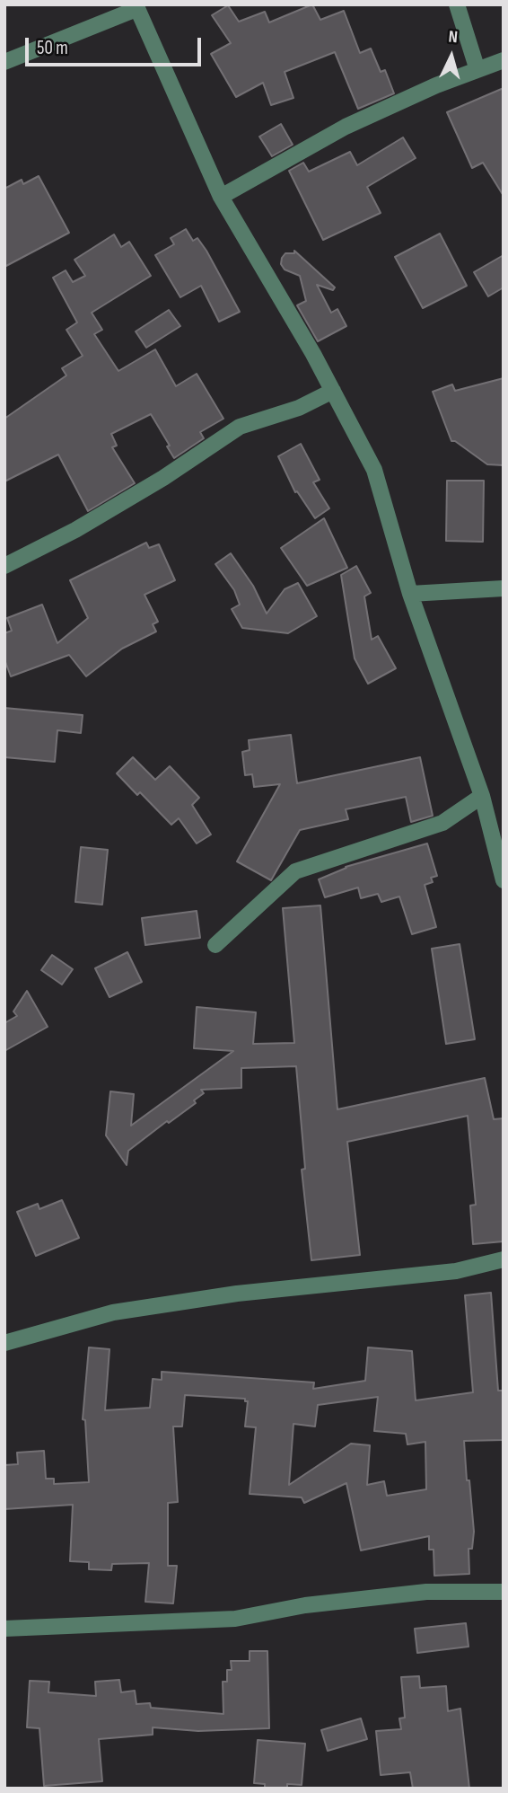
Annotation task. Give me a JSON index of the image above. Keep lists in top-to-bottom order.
{
  "scale_bar": "50 m",
  "north": "top"
}
